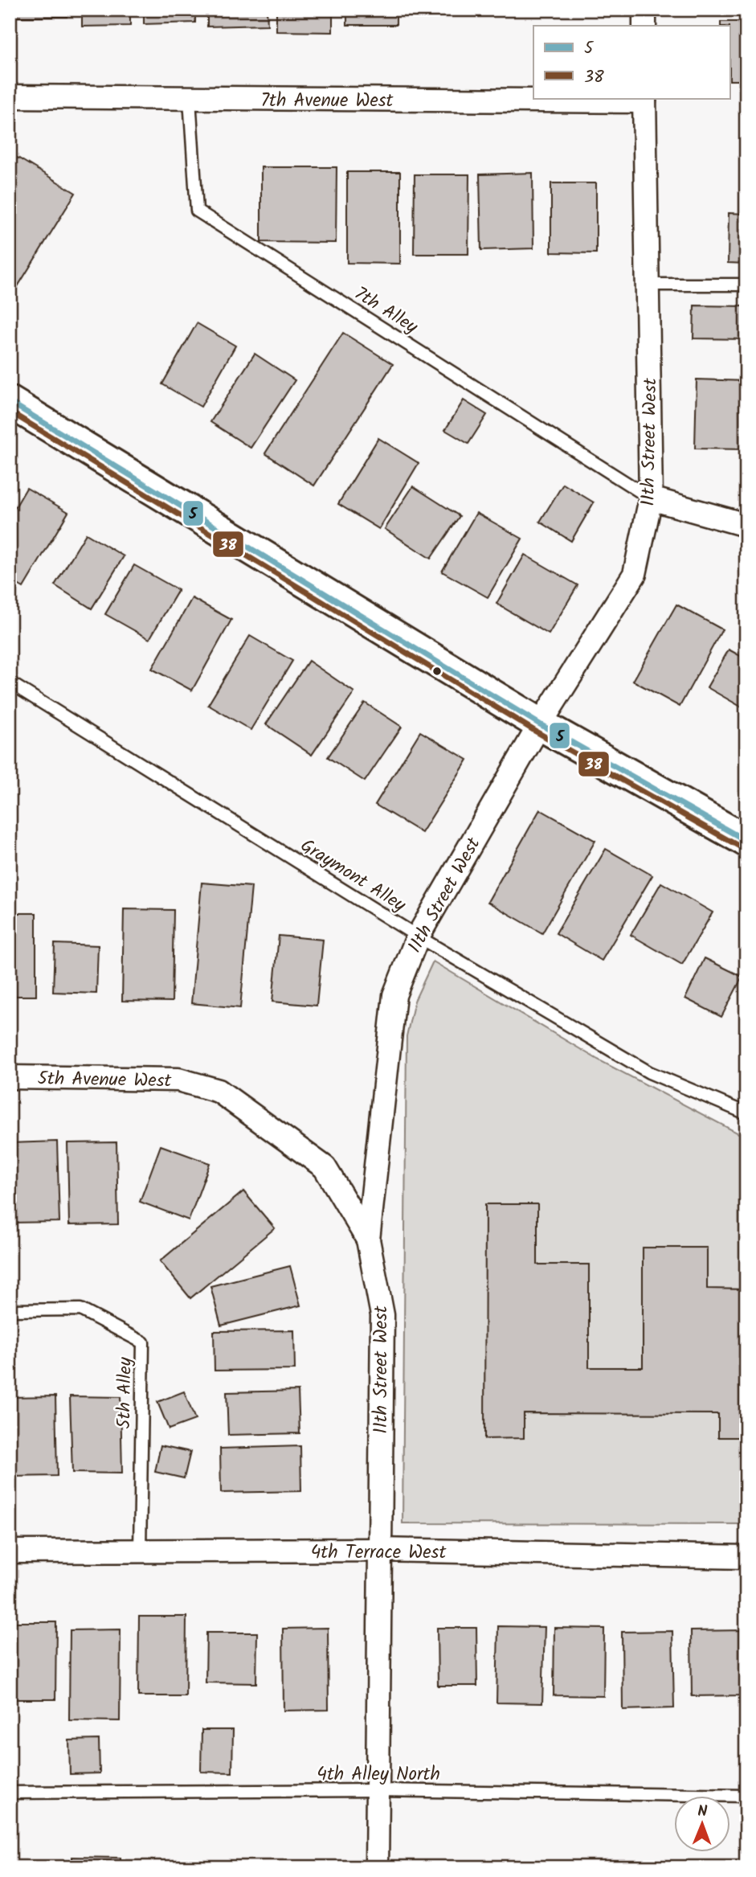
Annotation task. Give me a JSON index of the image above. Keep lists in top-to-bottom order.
{
  "streets": {
    "street": [
      "7th Avenue West",
      "11th Street West",
      "5th Avenue West",
      "4th Terrace West"
    ],
    "lane": [
      "7th Alley",
      "Graymont Alley",
      "5th Alley",
      "4th Alley North"
    ]
  },
  "crossings": [
    ["7th Avenue West", "7th Alley"],
    ["7th Avenue West", "11th Street West"],
    ["7th Alley", "11th Street West"],
    ["11th Street West", "Graymont Alley"],
    ["11th Street West", "5th Avenue West"],
    ["11th Street West", "4th Terrace West"],
    ["11th Street West", "4th Alley North"],
    ["5th Alley", "4th Terrace West"]
  ],
  "lines": ["transit line 5", "transit line 38"],
  "legend": ["5", "38"],
  "north": "top"
}
